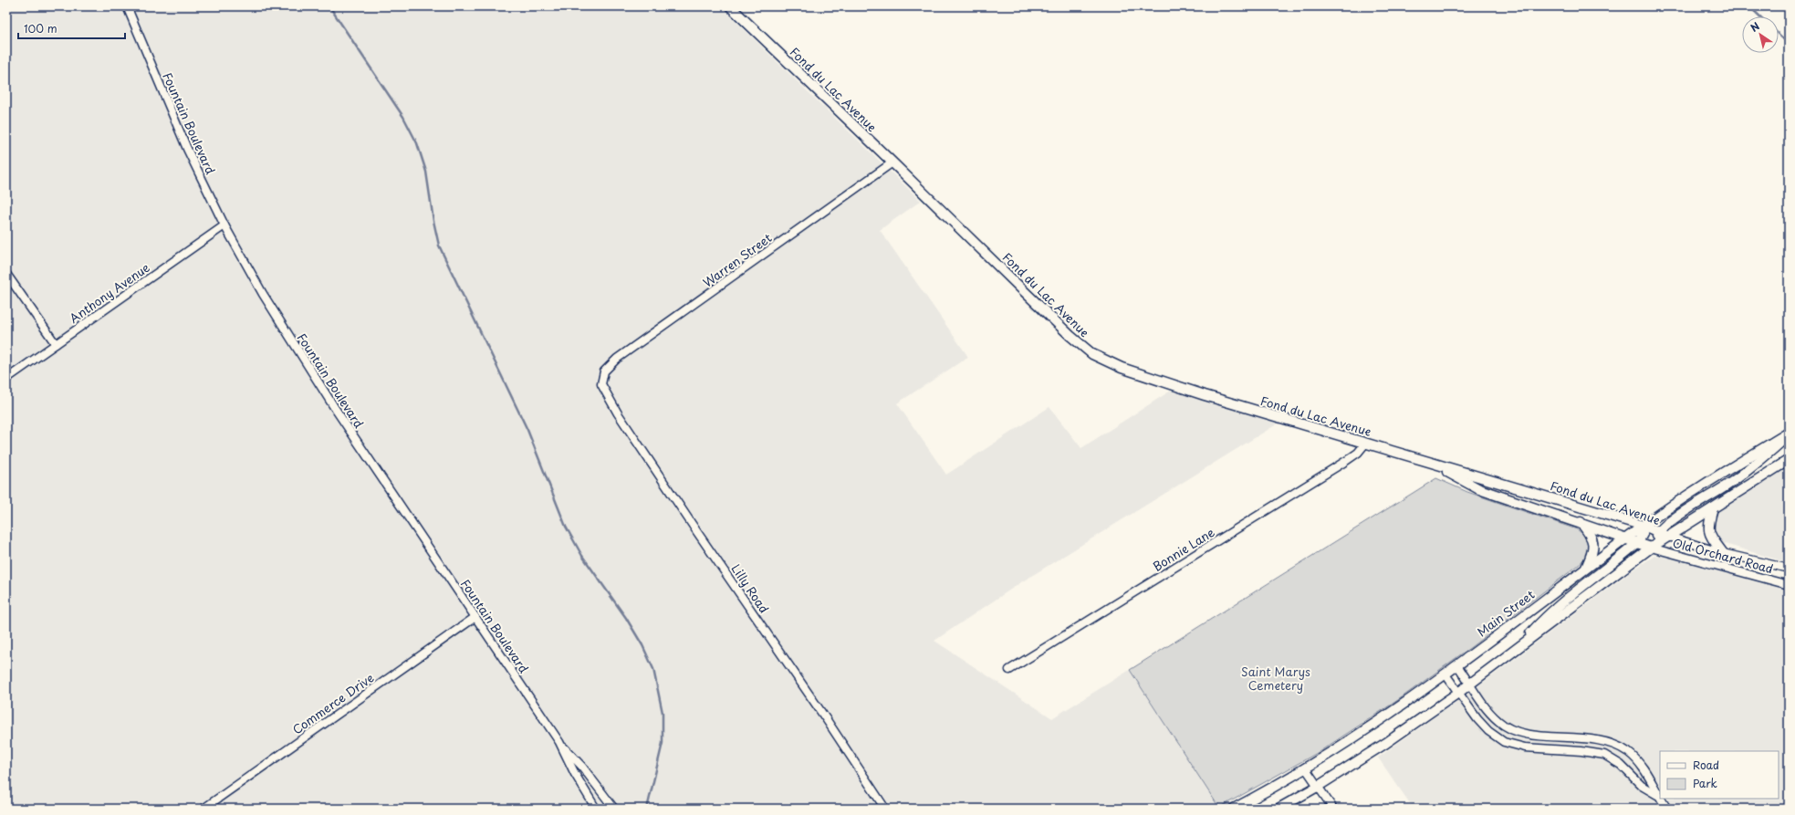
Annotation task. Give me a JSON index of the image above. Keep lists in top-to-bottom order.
{
  "streets": {
    "main road": ["Fond du Lac Avenue", "Main Street"],
    "street": [
      "Fountain Boulevard",
      "Warren Street",
      "Anthony Avenue",
      "Bonnie Lane",
      "Old Orchard Road",
      "Lilly Road",
      "Commerce Drive"
    ]
  },
  "crossings": [
    ["Fond du Lac Avenue", "Warren Street"],
    ["Fond du Lac Avenue", "Bonnie Lane"],
    ["Fond du Lac Avenue", "Old Orchard Road"],
    ["Fond du Lac Avenue", "Main Street"],
    ["Fountain Boulevard", "Anthony Avenue"],
    ["Fountain Boulevard", "Commerce Drive"],
    ["Warren Street", "Lilly Road"]
  ],
  "parks": ["Saint Marys Cemetery"],
  "legend": ["Road", "Park"],
  "scale_bar": "100 m",
  "north": "top left"
}
